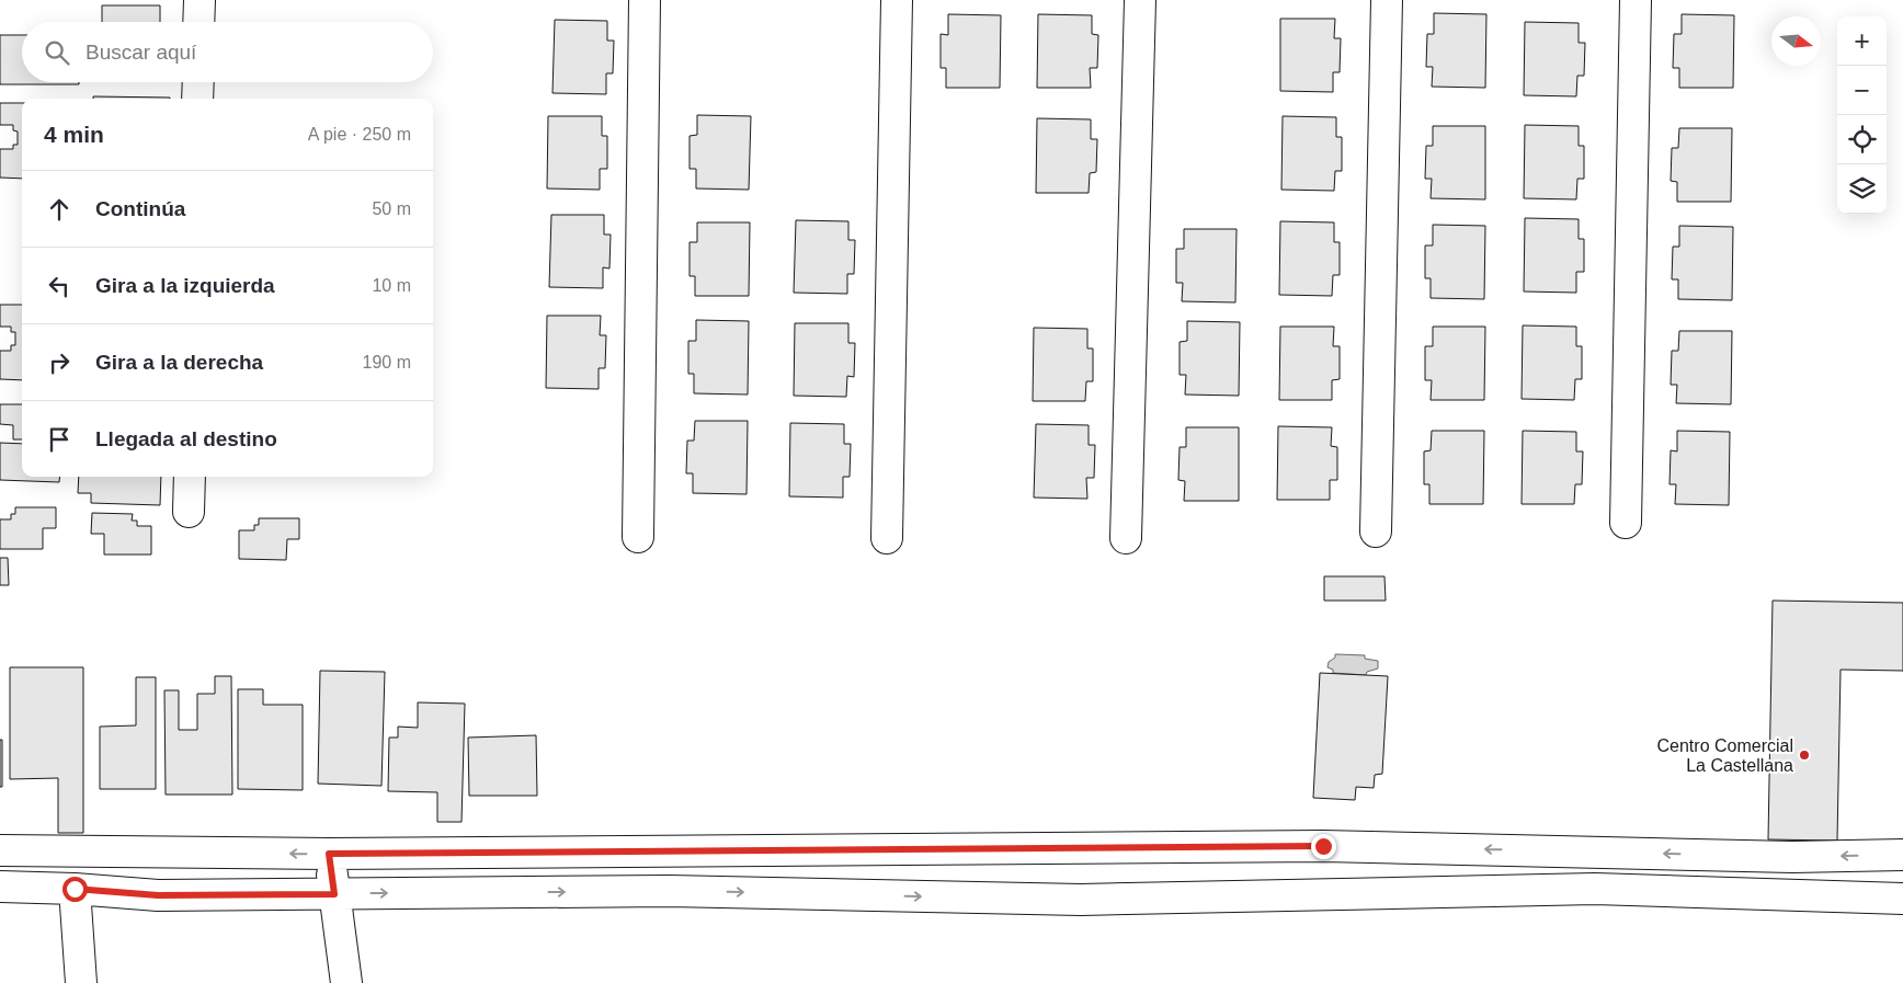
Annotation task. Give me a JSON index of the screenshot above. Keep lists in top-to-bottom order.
{
  "places": ["Centro Comercial La Castellana"],
  "north": "right",
  "page": {
    "map_buttons": ["+", "−"],
    "search": "Buscar aquí",
    "heading": ["4 min", "A pie · 250 m"],
    "list": [
      ["Continúa", "50 m"],
      ["Gira a la izquierda", "10 m"],
      ["Gira a la derecha", "190 m"],
      "Llegada al destino"
    ]
  }
}
